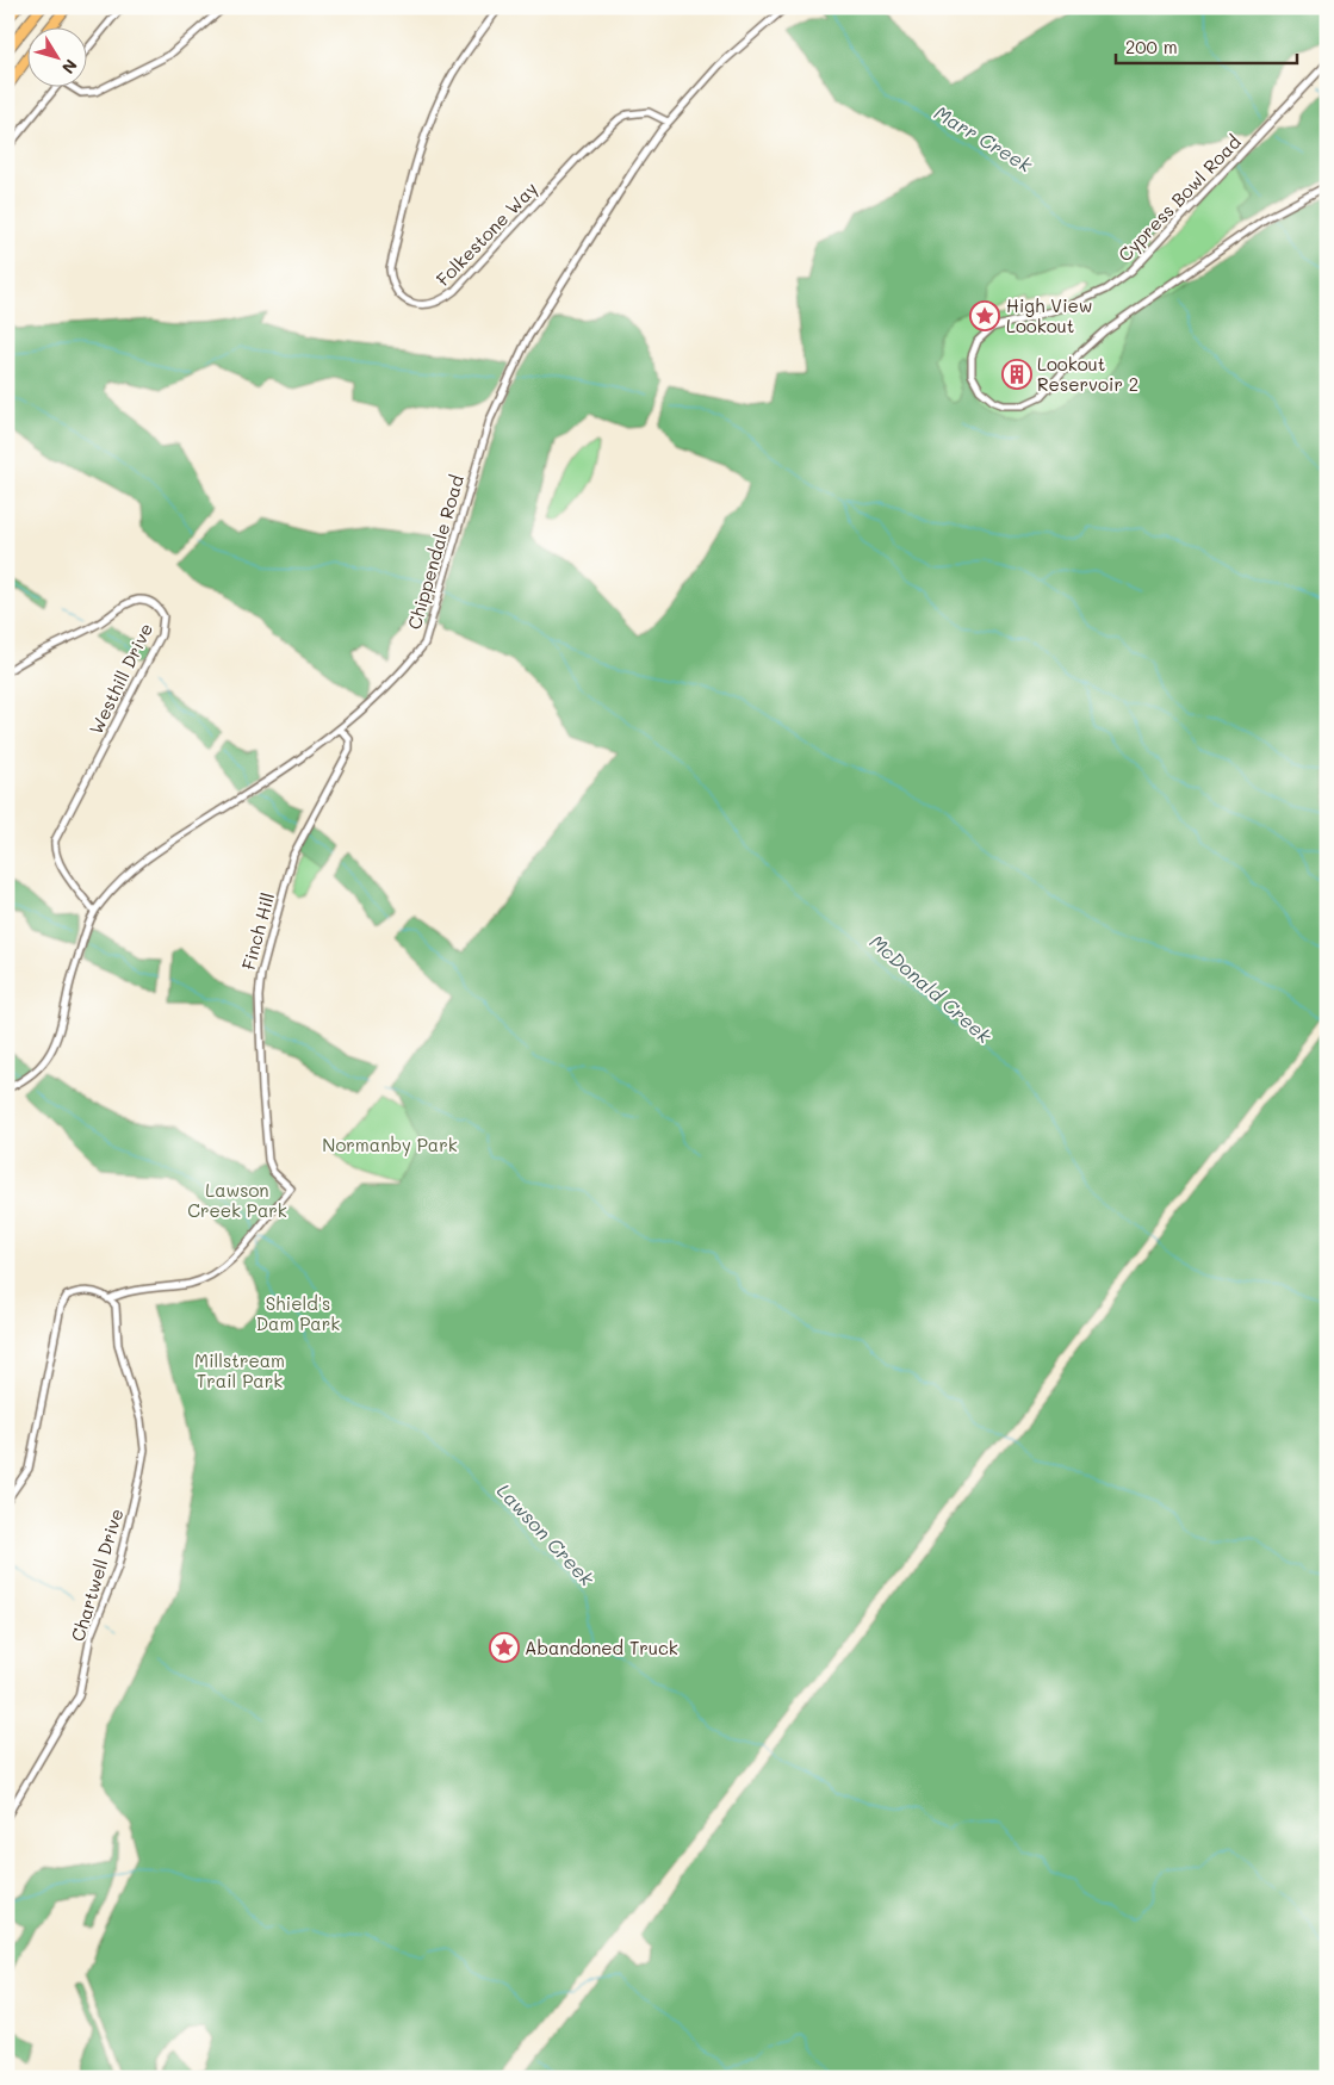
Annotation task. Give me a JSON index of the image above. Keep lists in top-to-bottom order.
{
  "streets": {
    "street": [
      "Cypress Bowl Road",
      "Folkestone Way",
      "Chippendale Road",
      "Westhill Drive",
      "Finch Hill",
      "Chartwell Drive"
    ]
  },
  "crossings": [
    ["Folkestone Way", "Chippendale Road"],
    ["Chippendale Road", "Westhill Drive"],
    ["Chippendale Road", "Finch Hill"],
    ["Finch Hill", "Chartwell Drive"]
  ],
  "water": ["Marr Creek", "McDonald Creek", "Lawson Creek"],
  "parks": [
    "Normanby Park",
    "Lawson Creek Park",
    "Shield's Dam Park",
    "Millstream Trail Park"
  ],
  "places": {
    "place": ["High View Lookout", "Abandoned Truck"],
    "building": ["Lookout Reservoir 2"]
  },
  "scale_bar": "200 m",
  "north": "bottom right"
}
